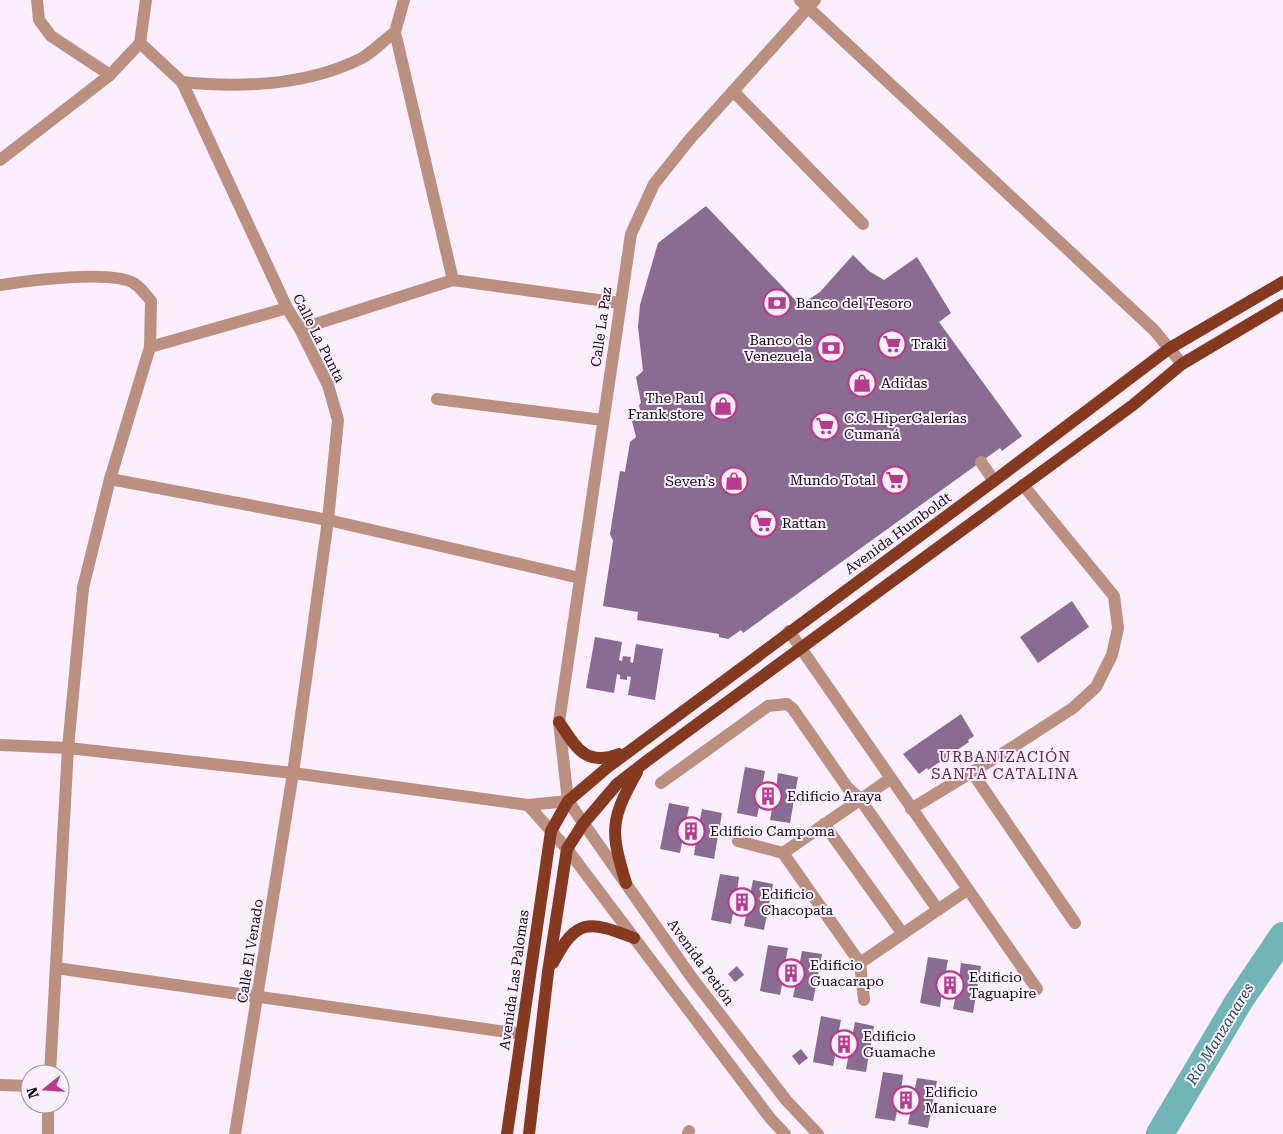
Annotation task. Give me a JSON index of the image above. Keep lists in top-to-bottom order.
{
  "streets": {
    "main road": ["Avenida Humboldt", "Avenida Las Palomas"],
    "street": [
      "Calle La Paz",
      "Calle La Punta",
      "Calle El Venado",
      "Avenida Petión"
    ]
  },
  "crossings": [
    ["Calle La Paz", "Avenida Humboldt"],
    ["Calle La Paz", "Avenida Petión"],
    ["Calle La Punta", "Calle El Venado"],
    ["Avenida Humboldt", "Avenida Petión"],
    ["Avenida Humboldt", "Avenida Las Palomas"]
  ],
  "districts": ["URBANIZACIÓN SANTA CATALINA"],
  "water": ["Río Manzanares"],
  "places": {
    "bank": ["Banco del Tesoro", "Banco de Venezuela"],
    "supermarket": [
      "Traki",
      "C.C. HiperGalerías Cumaná",
      "Mundo Total",
      "Rattan"
    ],
    "shop": ["Adidas", "The Paul Frank store", "Seven's"],
    "building": [
      "Edificio Araya",
      "Edificio Campoma",
      "Edificio Chacopata",
      "Edificio Guacarapo",
      "Edificio Taguapire",
      "Edificio Guamache",
      "Edificio Manicuare"
    ]
  },
  "north": "left"
}
